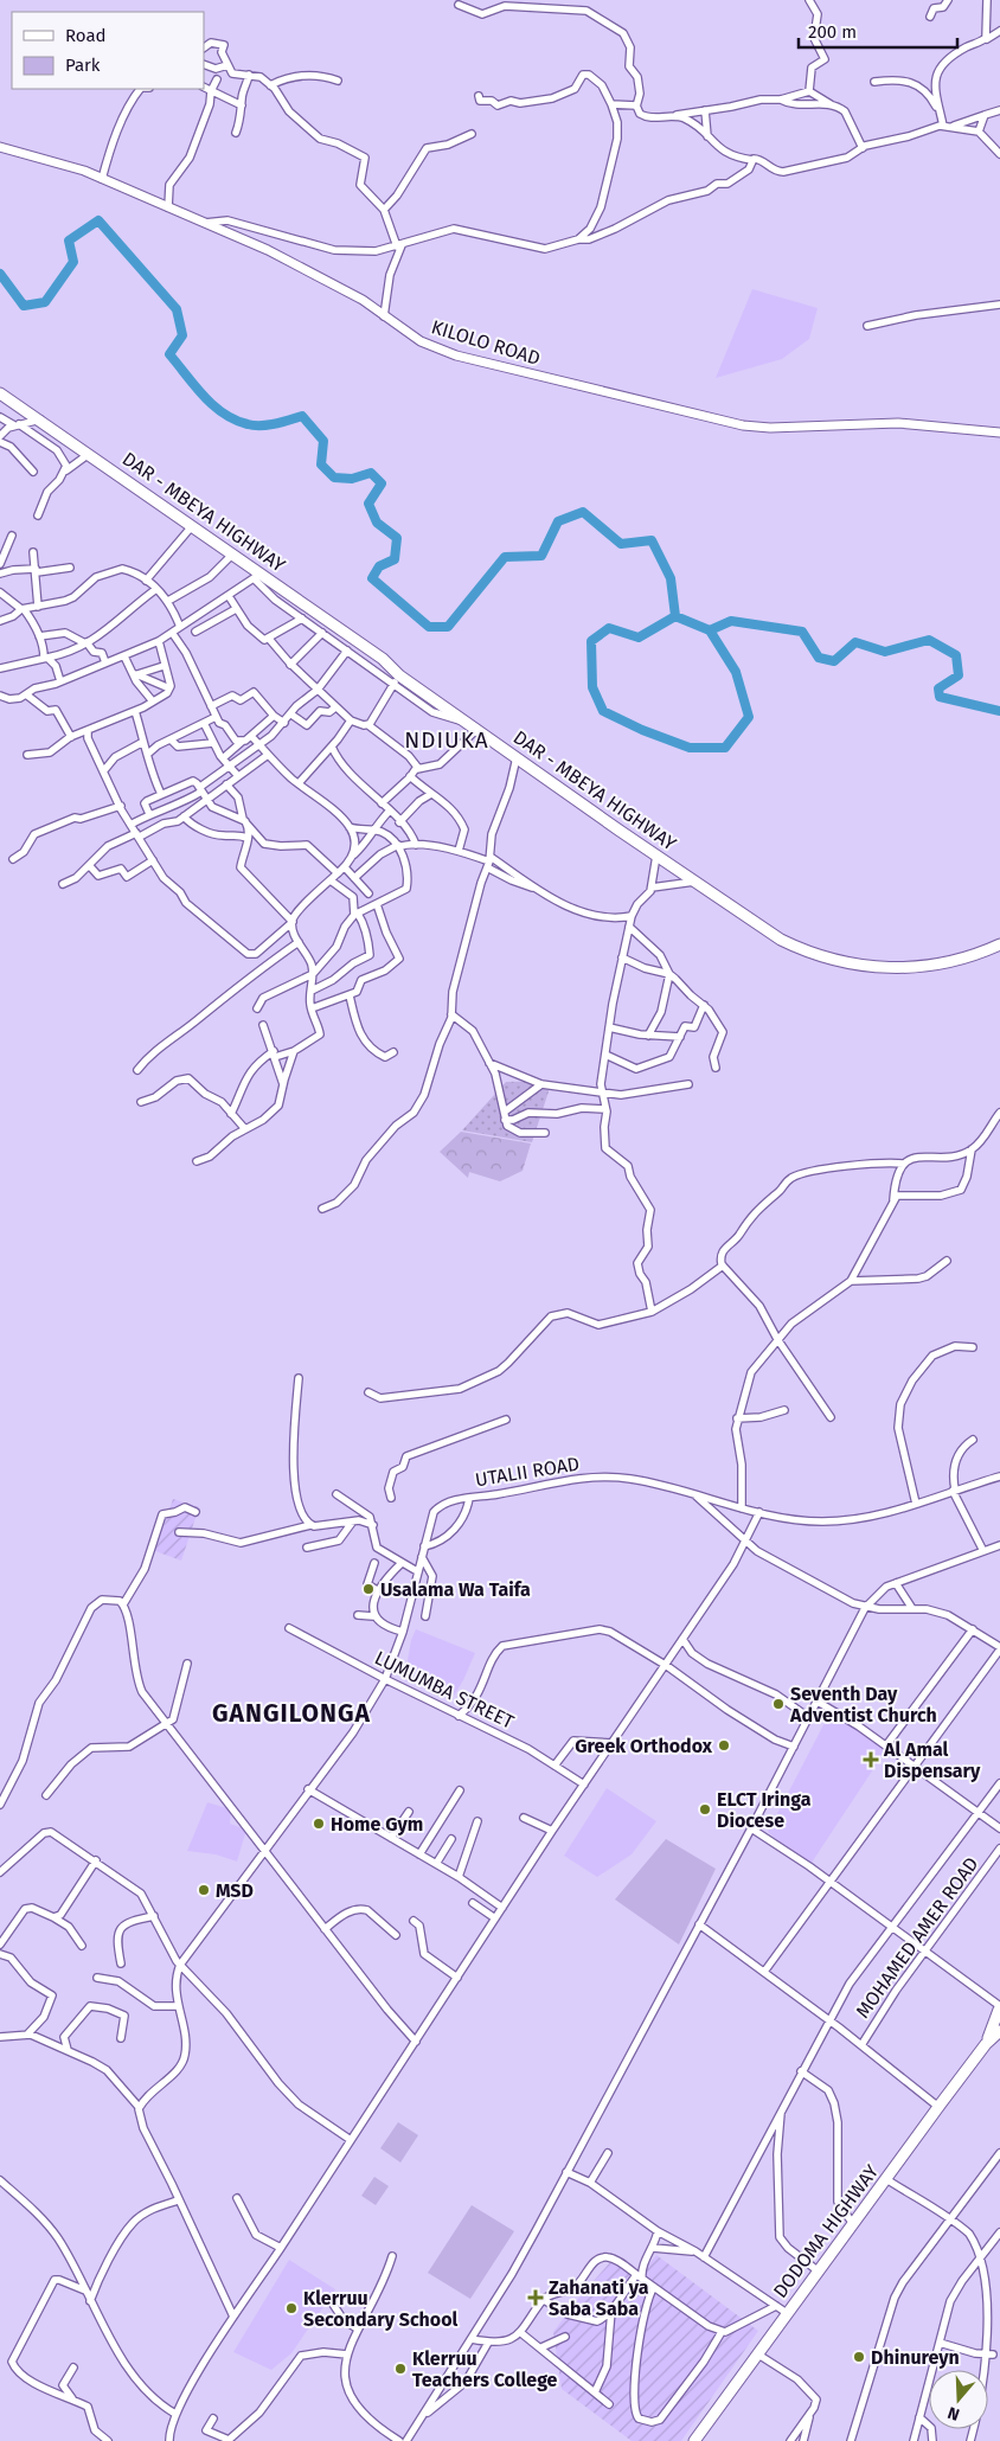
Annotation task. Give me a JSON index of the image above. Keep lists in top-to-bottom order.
{
  "streets": {
    "highway": ["DAR - MBEYA HIGHWAY", "DODOMA HIGHWAY"],
    "main road": ["KILOLO ROAD"],
    "street": ["UTALII ROAD", "LUMUMBA STREET", "MOHAMED AMER ROAD"]
  },
  "crossings": [
    ["UTALII ROAD", "LUMUMBA STREET"]
  ],
  "districts": ["NDIUKA", "GANGILONGA"],
  "places": {
    "other": [
      "Usalama Wa Taifa",
      "Seventh Day Adventist Church",
      "Greek Orthodox",
      "ELCT Iringa Diocese",
      "Home Gym",
      "MSD",
      "Klerruu Secondary School",
      "Dhinureyn",
      "Klerruu Teachers College"
    ],
    "health": ["Al Amal Dispensary", "Zahanati ya Saba Saba"]
  },
  "legend": ["Road", "Park"],
  "scale_bar": "200 m",
  "north": "bottom"
}
